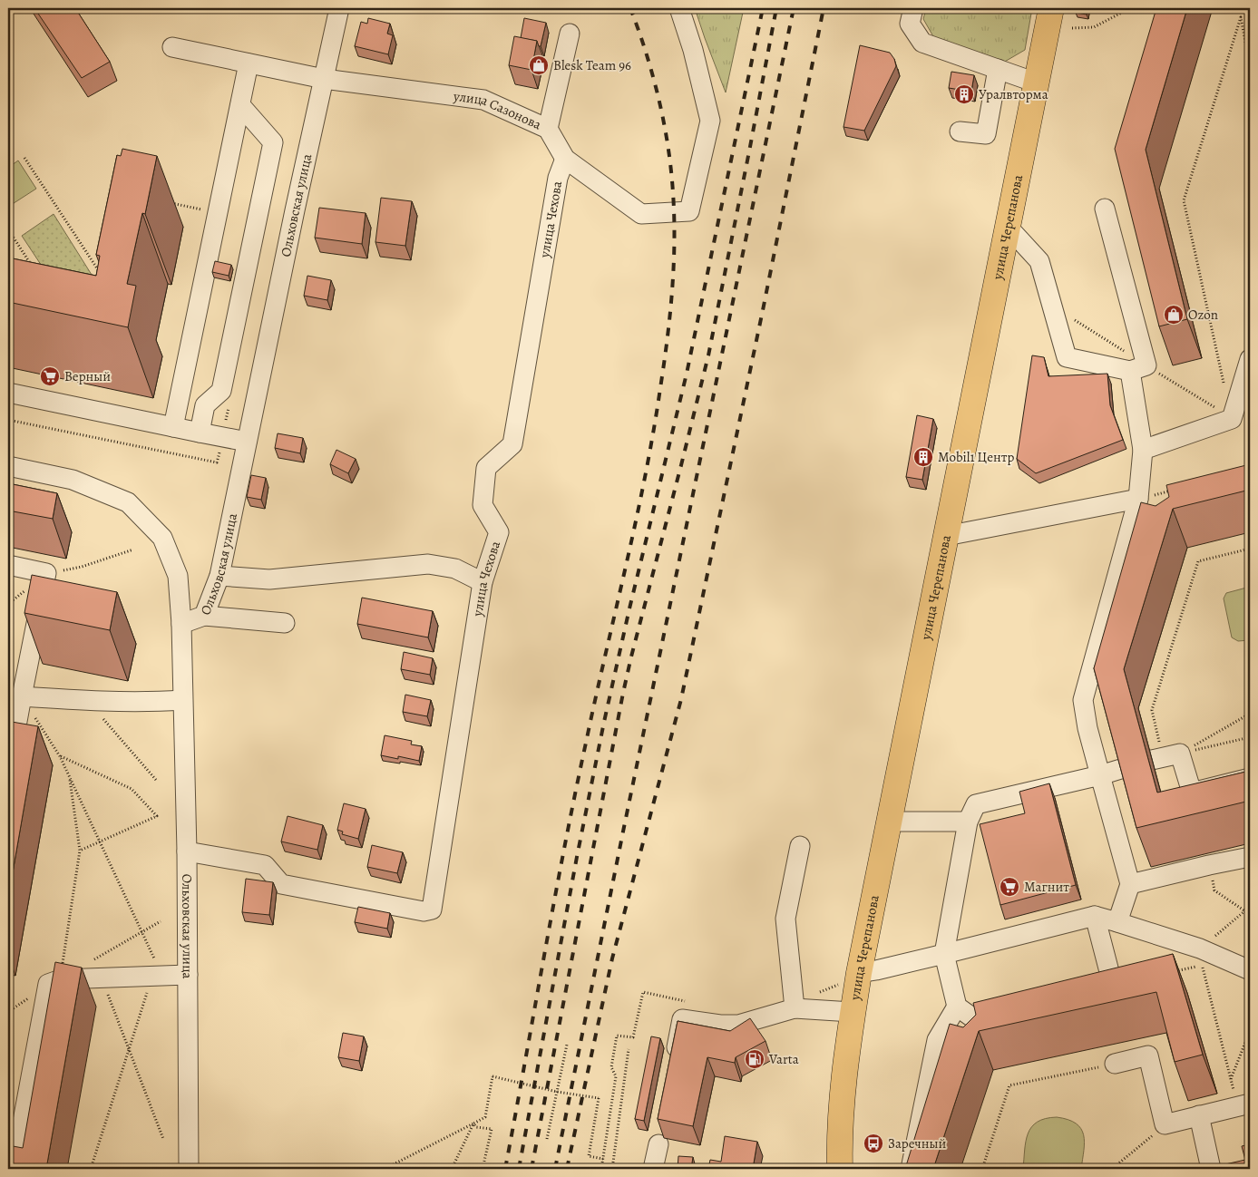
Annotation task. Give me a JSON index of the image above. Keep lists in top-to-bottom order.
{
  "streets": {
    "main road": ["улица Черепанова"],
    "street": ["улица Сазонова", "Ольховская улица", "улица Чехова"]
  },
  "crossings": [
    ["улица Сазонова", "Ольховская улица"],
    ["улица Сазонова", "улица Чехова"],
    ["Ольховская улица", "улица Чехова"]
  ],
  "places": {
    "shop": ["Blesk Team 96", "Ozon"],
    "building": ["Уралвторма", "Mobil1 Центр"],
    "supermarket": ["Верный", "Магнит"],
    "fuel station": ["Varta"],
    "bus stop": ["Заречный"]
  }
}
